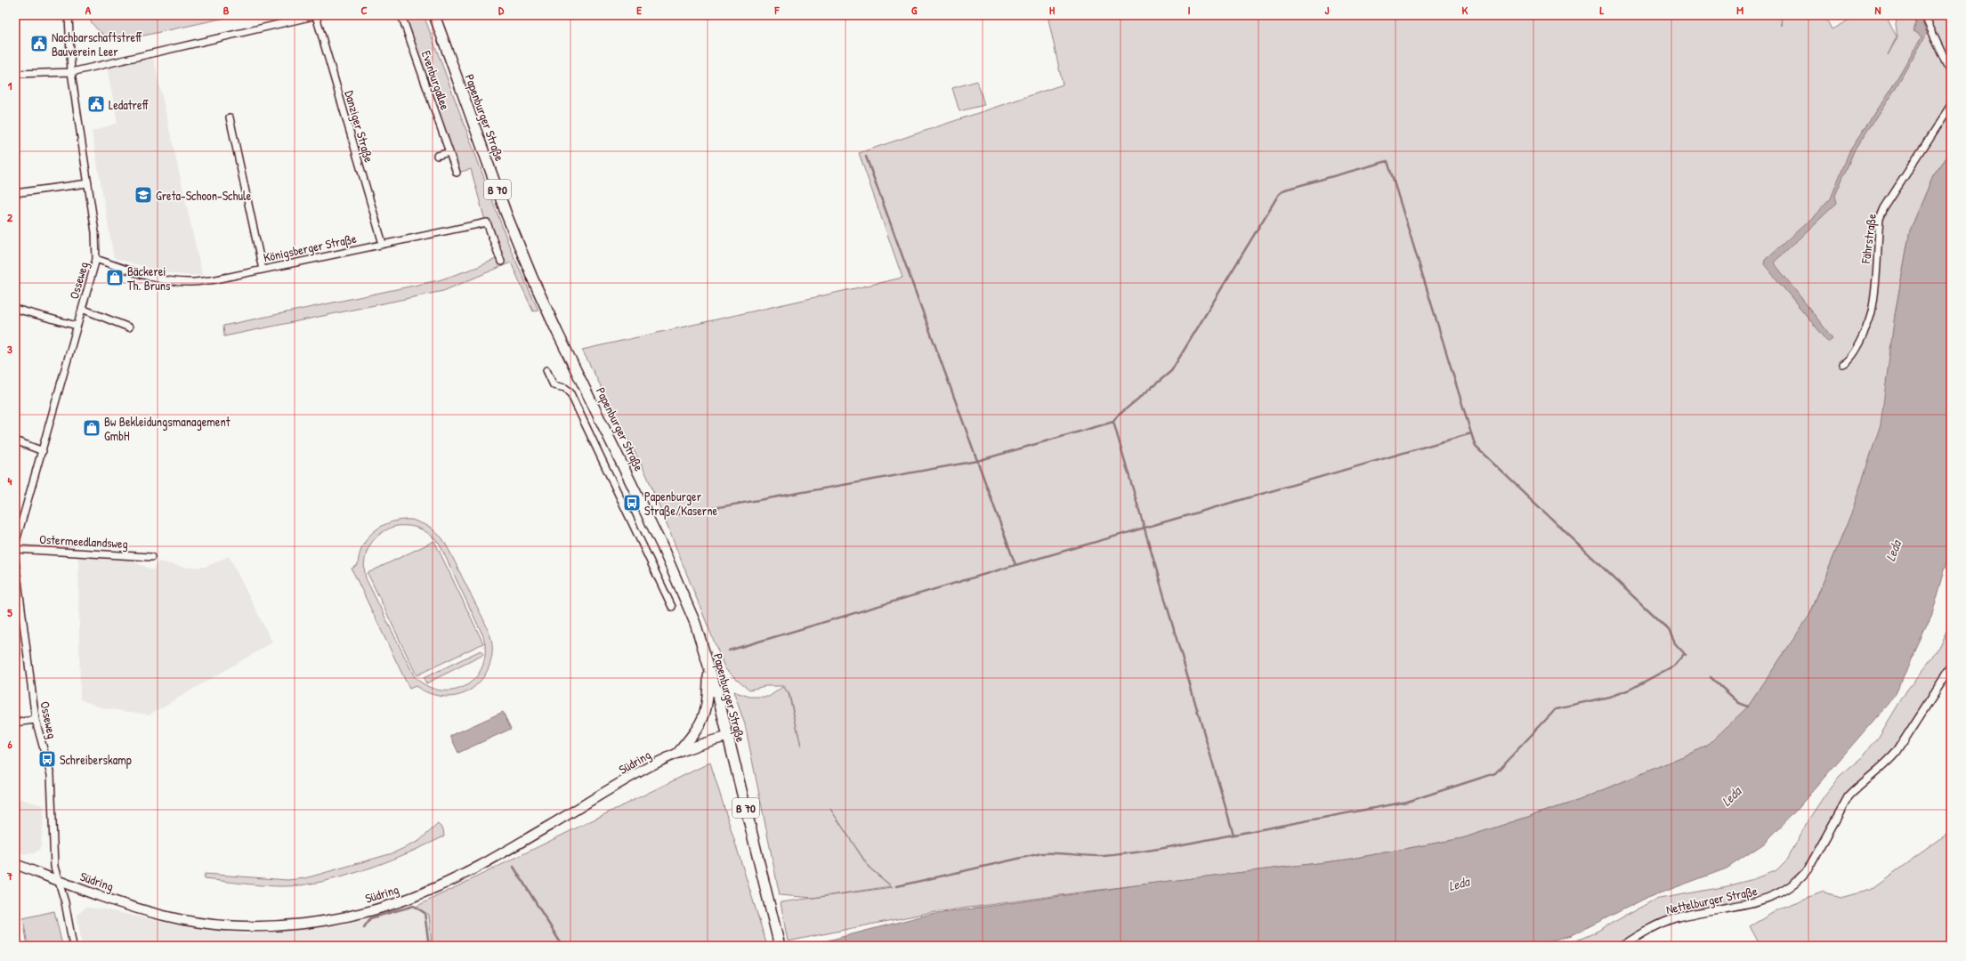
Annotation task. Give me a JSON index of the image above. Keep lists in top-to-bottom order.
{
  "streets": {
    "main road": ["Papenburger Straße", "B 70", "Südring"],
    "street": [
      "Evenburgallee",
      "Danziger Straße",
      "Fährstraße",
      "Königsberger Straße",
      "Osseweg",
      "Ostermeedlandsweg",
      "Nettelburger Straße"
    ]
  },
  "crossings": [
    ["Papenburger Straße", "Südring"],
    ["Danziger Straße", "Königsberger Straße"],
    ["Königsberger Straße", "Osseweg"],
    ["Osseweg", "Südring"]
  ],
  "water": ["Leda"],
  "places": {
    "public building": ["Nachbarschaftstreff Bauverein Leer", "Ledatreff"],
    "school or university": ["Greta-Schoon-Schule"],
    "shop": ["Bäckerei Th. Bruns", "Bw Bekleidungsmanagement GmbH"],
    "bus stop": ["Papenburger Straße/Kaserne", "Schreiberskamp"]
  },
  "grid": {
    "columns": [
      "A",
      "B",
      "C",
      "D",
      "E",
      "F",
      "G",
      "H",
      "I",
      "J",
      "K",
      "L",
      "M",
      "N"
    ],
    "rows": [
      "1",
      "2",
      "3",
      "4",
      "5",
      "6",
      "7"
    ]
  }
}
